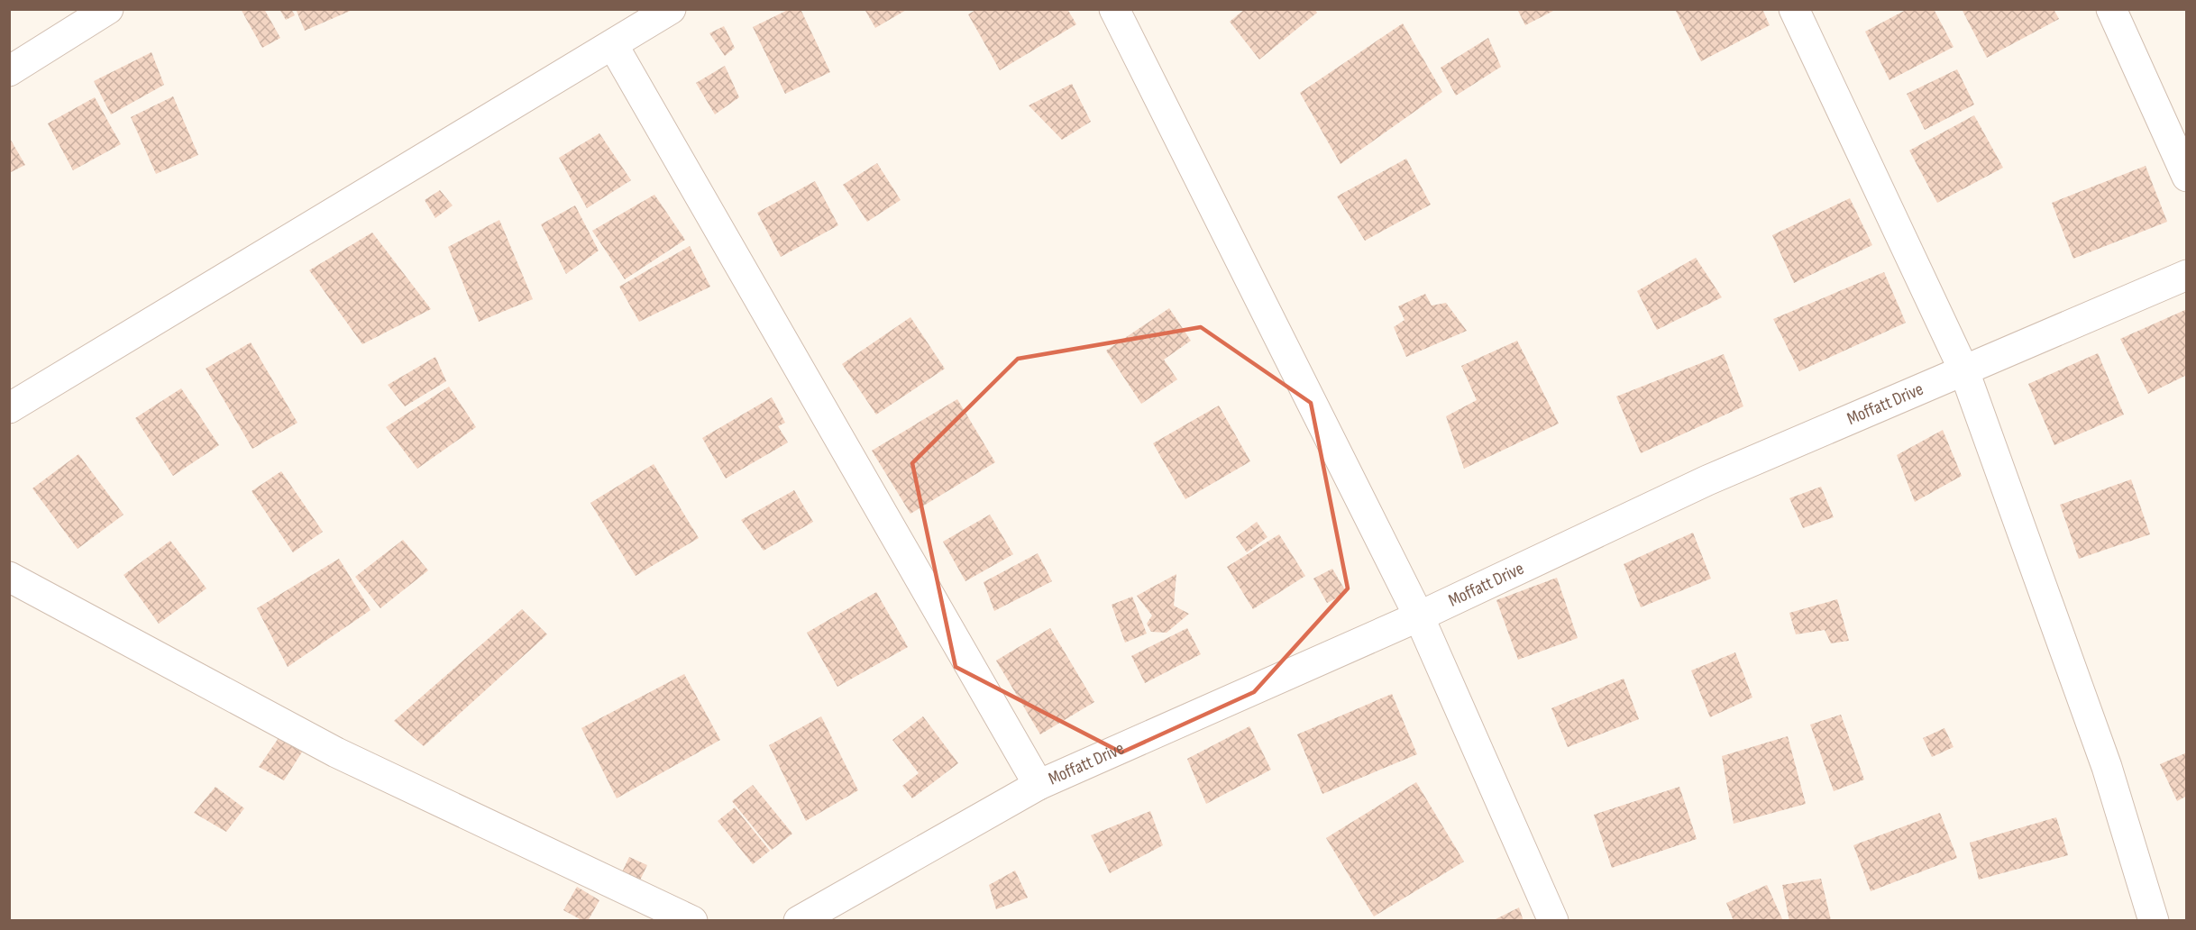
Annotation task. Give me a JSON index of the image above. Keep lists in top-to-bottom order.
{
  "streets": {
    "street": ["Moffatt Drive"]
  }
}
